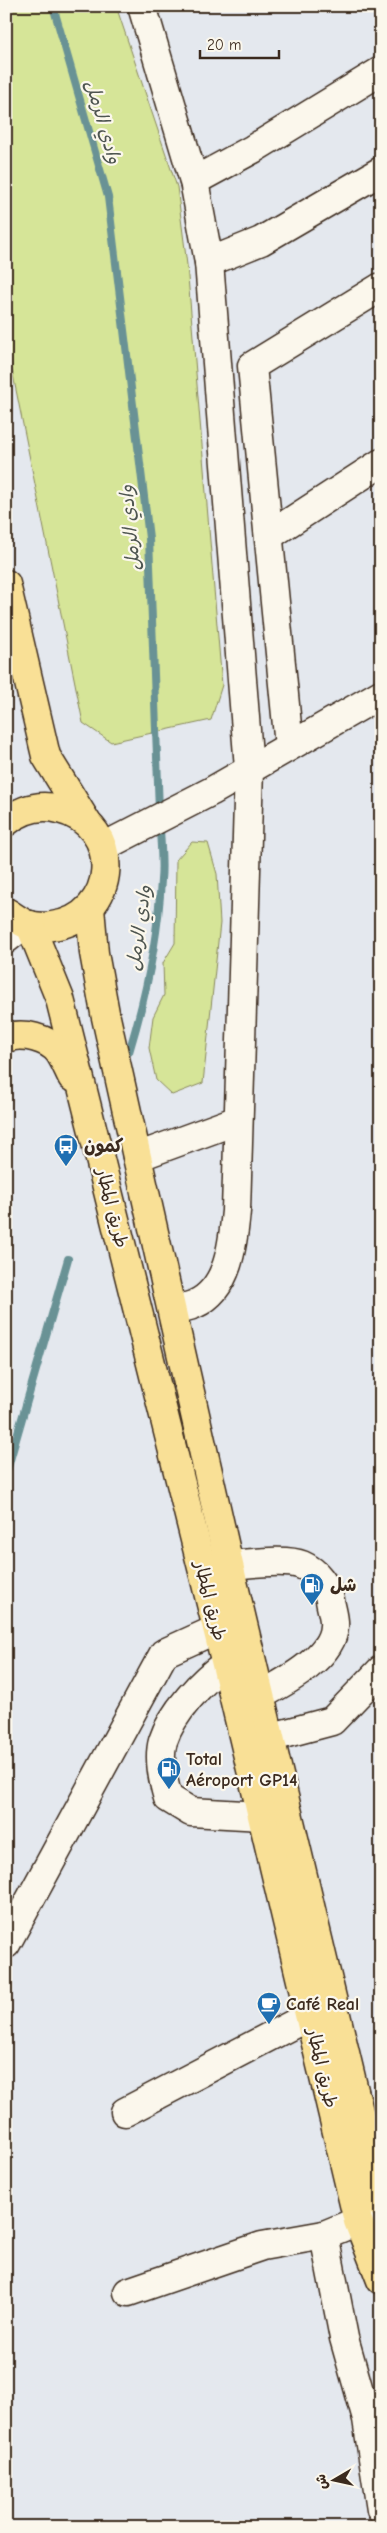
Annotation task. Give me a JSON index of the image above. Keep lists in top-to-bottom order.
{
  "streets": {
    "main road": ["طريق المطار"]
  },
  "water": ["وادي الرمل"],
  "places": {
    "bus stop": ["كمون"],
    "fuel station": ["شل", "Total Aéroport GP14"],
    "cafe": ["Café Real"]
  },
  "scale_bar": "20 m",
  "north": "left"
}
